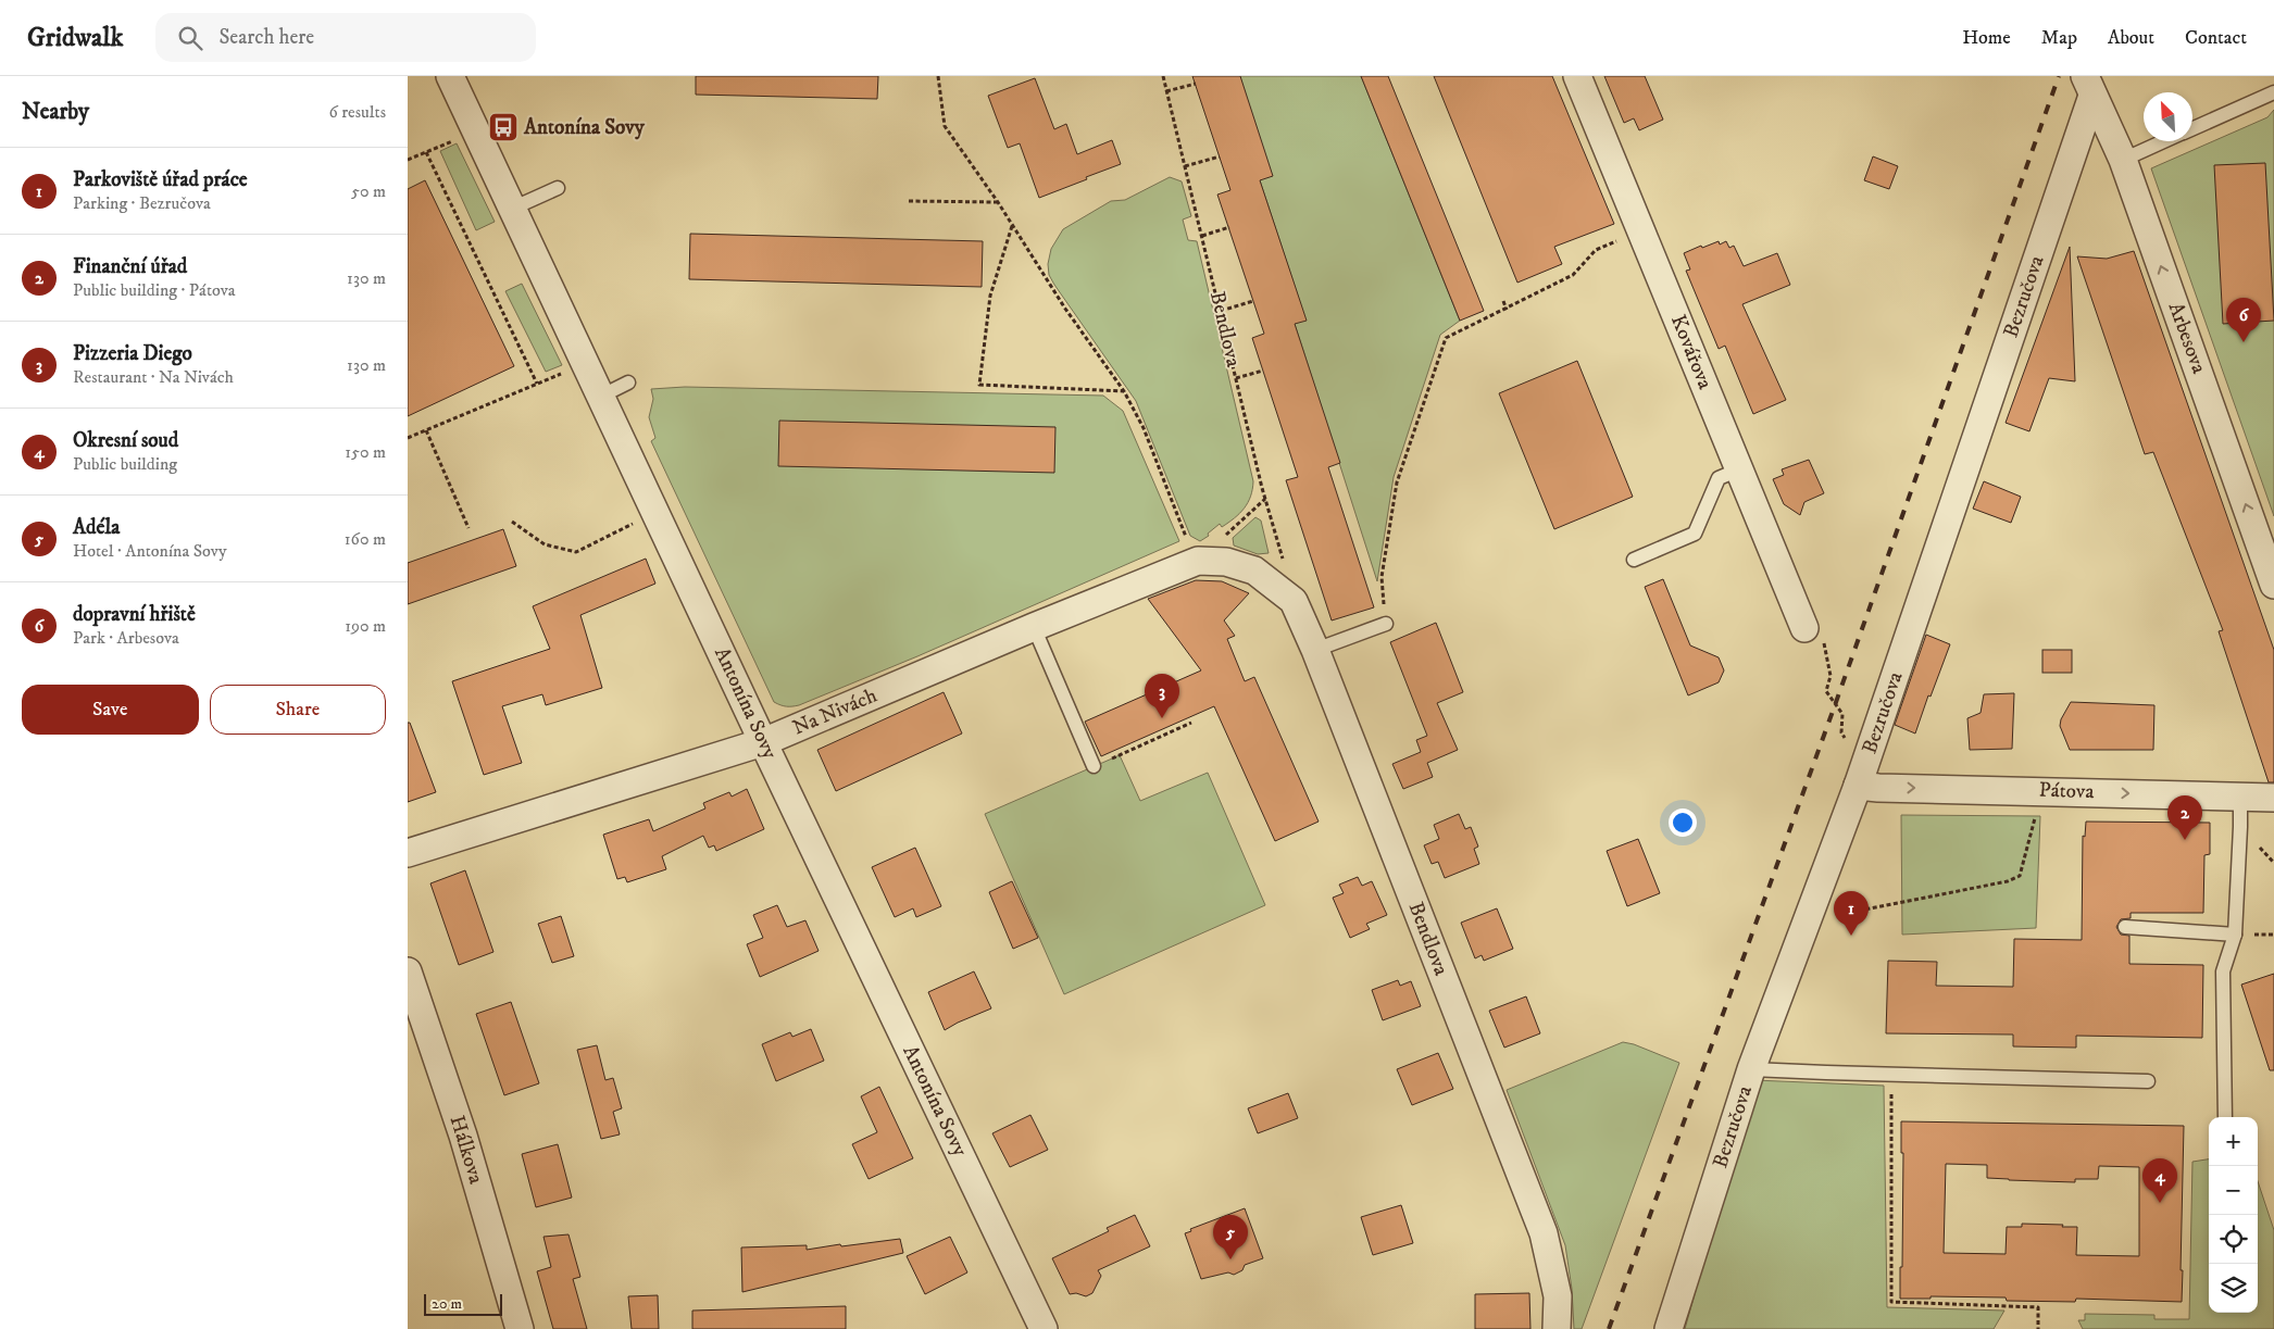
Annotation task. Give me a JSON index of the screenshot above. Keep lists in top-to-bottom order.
{
  "streets": {
    "street": [
      "Bezručova",
      "Bendlova",
      "Arbesova",
      "Kovářova",
      "Antonína Sovy",
      "Na Nivách",
      "Pátova",
      "Hálkova"
    ]
  },
  "crossings": [
    ["Bezručova", "Arbesova"],
    ["Bezručova", "Pátova"],
    ["Bendlova", "Na Nivách"],
    ["Antonína Sovy", "Na Nivách"]
  ],
  "one_way": ["Arbesova", "Pátova"],
  "places": {
    "bus stop": ["Antonína Sovy"]
  },
  "scale_bar": "20 m",
  "north": "top left",
  "page": {
    "header": "Gridwalk",
    "search": "Search here",
    "nav": [
      "Home",
      "Map",
      "About",
      "Contact"
    ],
    "heading": ["Nearby", "6 results"],
    "list": [
      {
        "mark": "1",
        "name": "Parkoviště úřad práce",
        "note": "Parking · Bezručova",
        "value": "50 m"
      },
      {
        "mark": "2",
        "name": "Finanční úřad",
        "note": "Public building · Pátova",
        "value": "130 m"
      },
      {
        "mark": "3",
        "name": "Pizzeria Diego",
        "note": "Restaurant · Na Nivách",
        "value": "130 m"
      },
      {
        "mark": "4",
        "name": "Okresní soud",
        "note": "Public building",
        "value": "150 m"
      },
      {
        "mark": "5",
        "name": "Adéla",
        "note": "Hotel · Antonína Sovy",
        "value": "160 m"
      },
      {
        "mark": "6",
        "name": "dopravní hřiště",
        "note": "Park · Arbesova",
        "value": "190 m"
      }
    ],
    "pins": [
      "6",
      "3",
      "2",
      "1",
      "4",
      "5"
    ],
    "buttons": ["Save", "Share"],
    "map_buttons": ["+", "−"],
    "scale": "20 m"
  }
}
